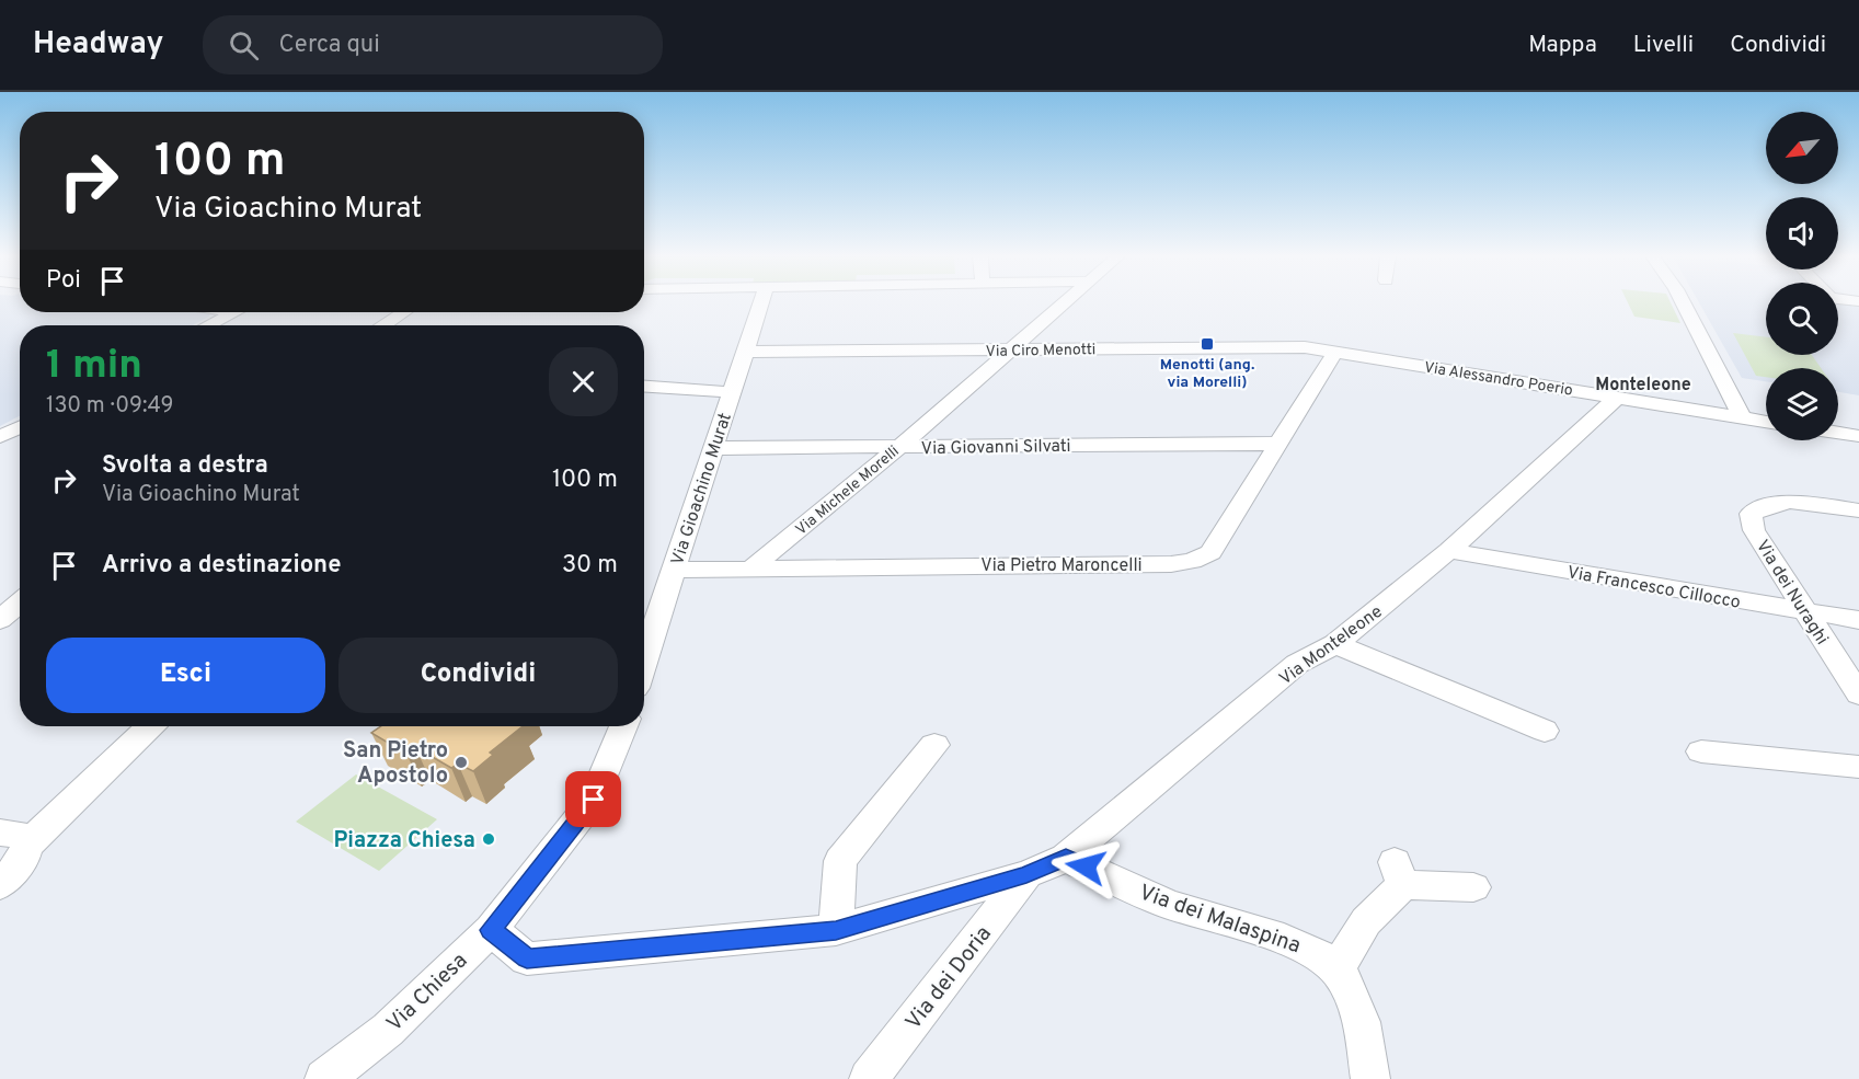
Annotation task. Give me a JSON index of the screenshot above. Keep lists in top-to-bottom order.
{
  "streets": {
    "street": [
      "Via Ciro Menotti",
      "Via Alessandro Poerio",
      "Via Giovanni Silvati",
      "Via Gioachino Murat",
      "Via Michele Morelli",
      "Via Pietro Maroncelli",
      "Via Francesco Cillocco",
      "Via dei Nuraghi",
      "Via Monteleone",
      "Via dei Malaspina",
      "Via dei Doria",
      "Via Chiesa"
    ]
  },
  "crossings": [
    ["Via Ciro Menotti", "Via Alessandro Poerio"],
    ["Via Ciro Menotti", "Via Gioachino Murat"],
    ["Via Ciro Menotti", "Via Michele Morelli"],
    ["Via Ciro Menotti", "Via Pietro Maroncelli"],
    ["Via Alessandro Poerio", "Via Pietro Maroncelli"],
    ["Via Alessandro Poerio", "Via Monteleone"],
    ["Via Giovanni Silvati", "Via Gioachino Murat"],
    ["Via Giovanni Silvati", "Via Michele Morelli"],
    ["Via Giovanni Silvati", "Via Pietro Maroncelli"],
    ["Via Gioachino Murat", "Via Pietro Maroncelli"],
    ["Via Michele Morelli", "Via Pietro Maroncelli"],
    ["Via Francesco Cillocco", "Via dei Nuraghi"],
    ["Via Francesco Cillocco", "Via Monteleone"],
    ["Via Monteleone", "Via dei Malaspina"]
  ],
  "districts": ["Monteleone"],
  "places": {
    "transit": ["Menotti (ang. via Morelli)"],
    "other": ["San Pietro Apostolo", "Piazza Chiesa"]
  },
  "north": "bottom left",
  "page": {
    "header": "Headway",
    "search": "Cerca qui",
    "nav": ["Mappa", "Livelli", "Condividi"],
    "turn": ["100 m", "Via Gioachino Murat"],
    "then": "Poi",
    "heading": ["1 min", "130 m · 09:49"],
    "list": [
      {
        "name": "Svolta a destra",
        "note": "Via Gioachino Murat",
        "value": "100 m"
      },
      {
        "name": "Arrivo a destinazione",
        "value": "30 m"
      }
    ],
    "buttons": ["Esci", "Condividi"]
  }
}
